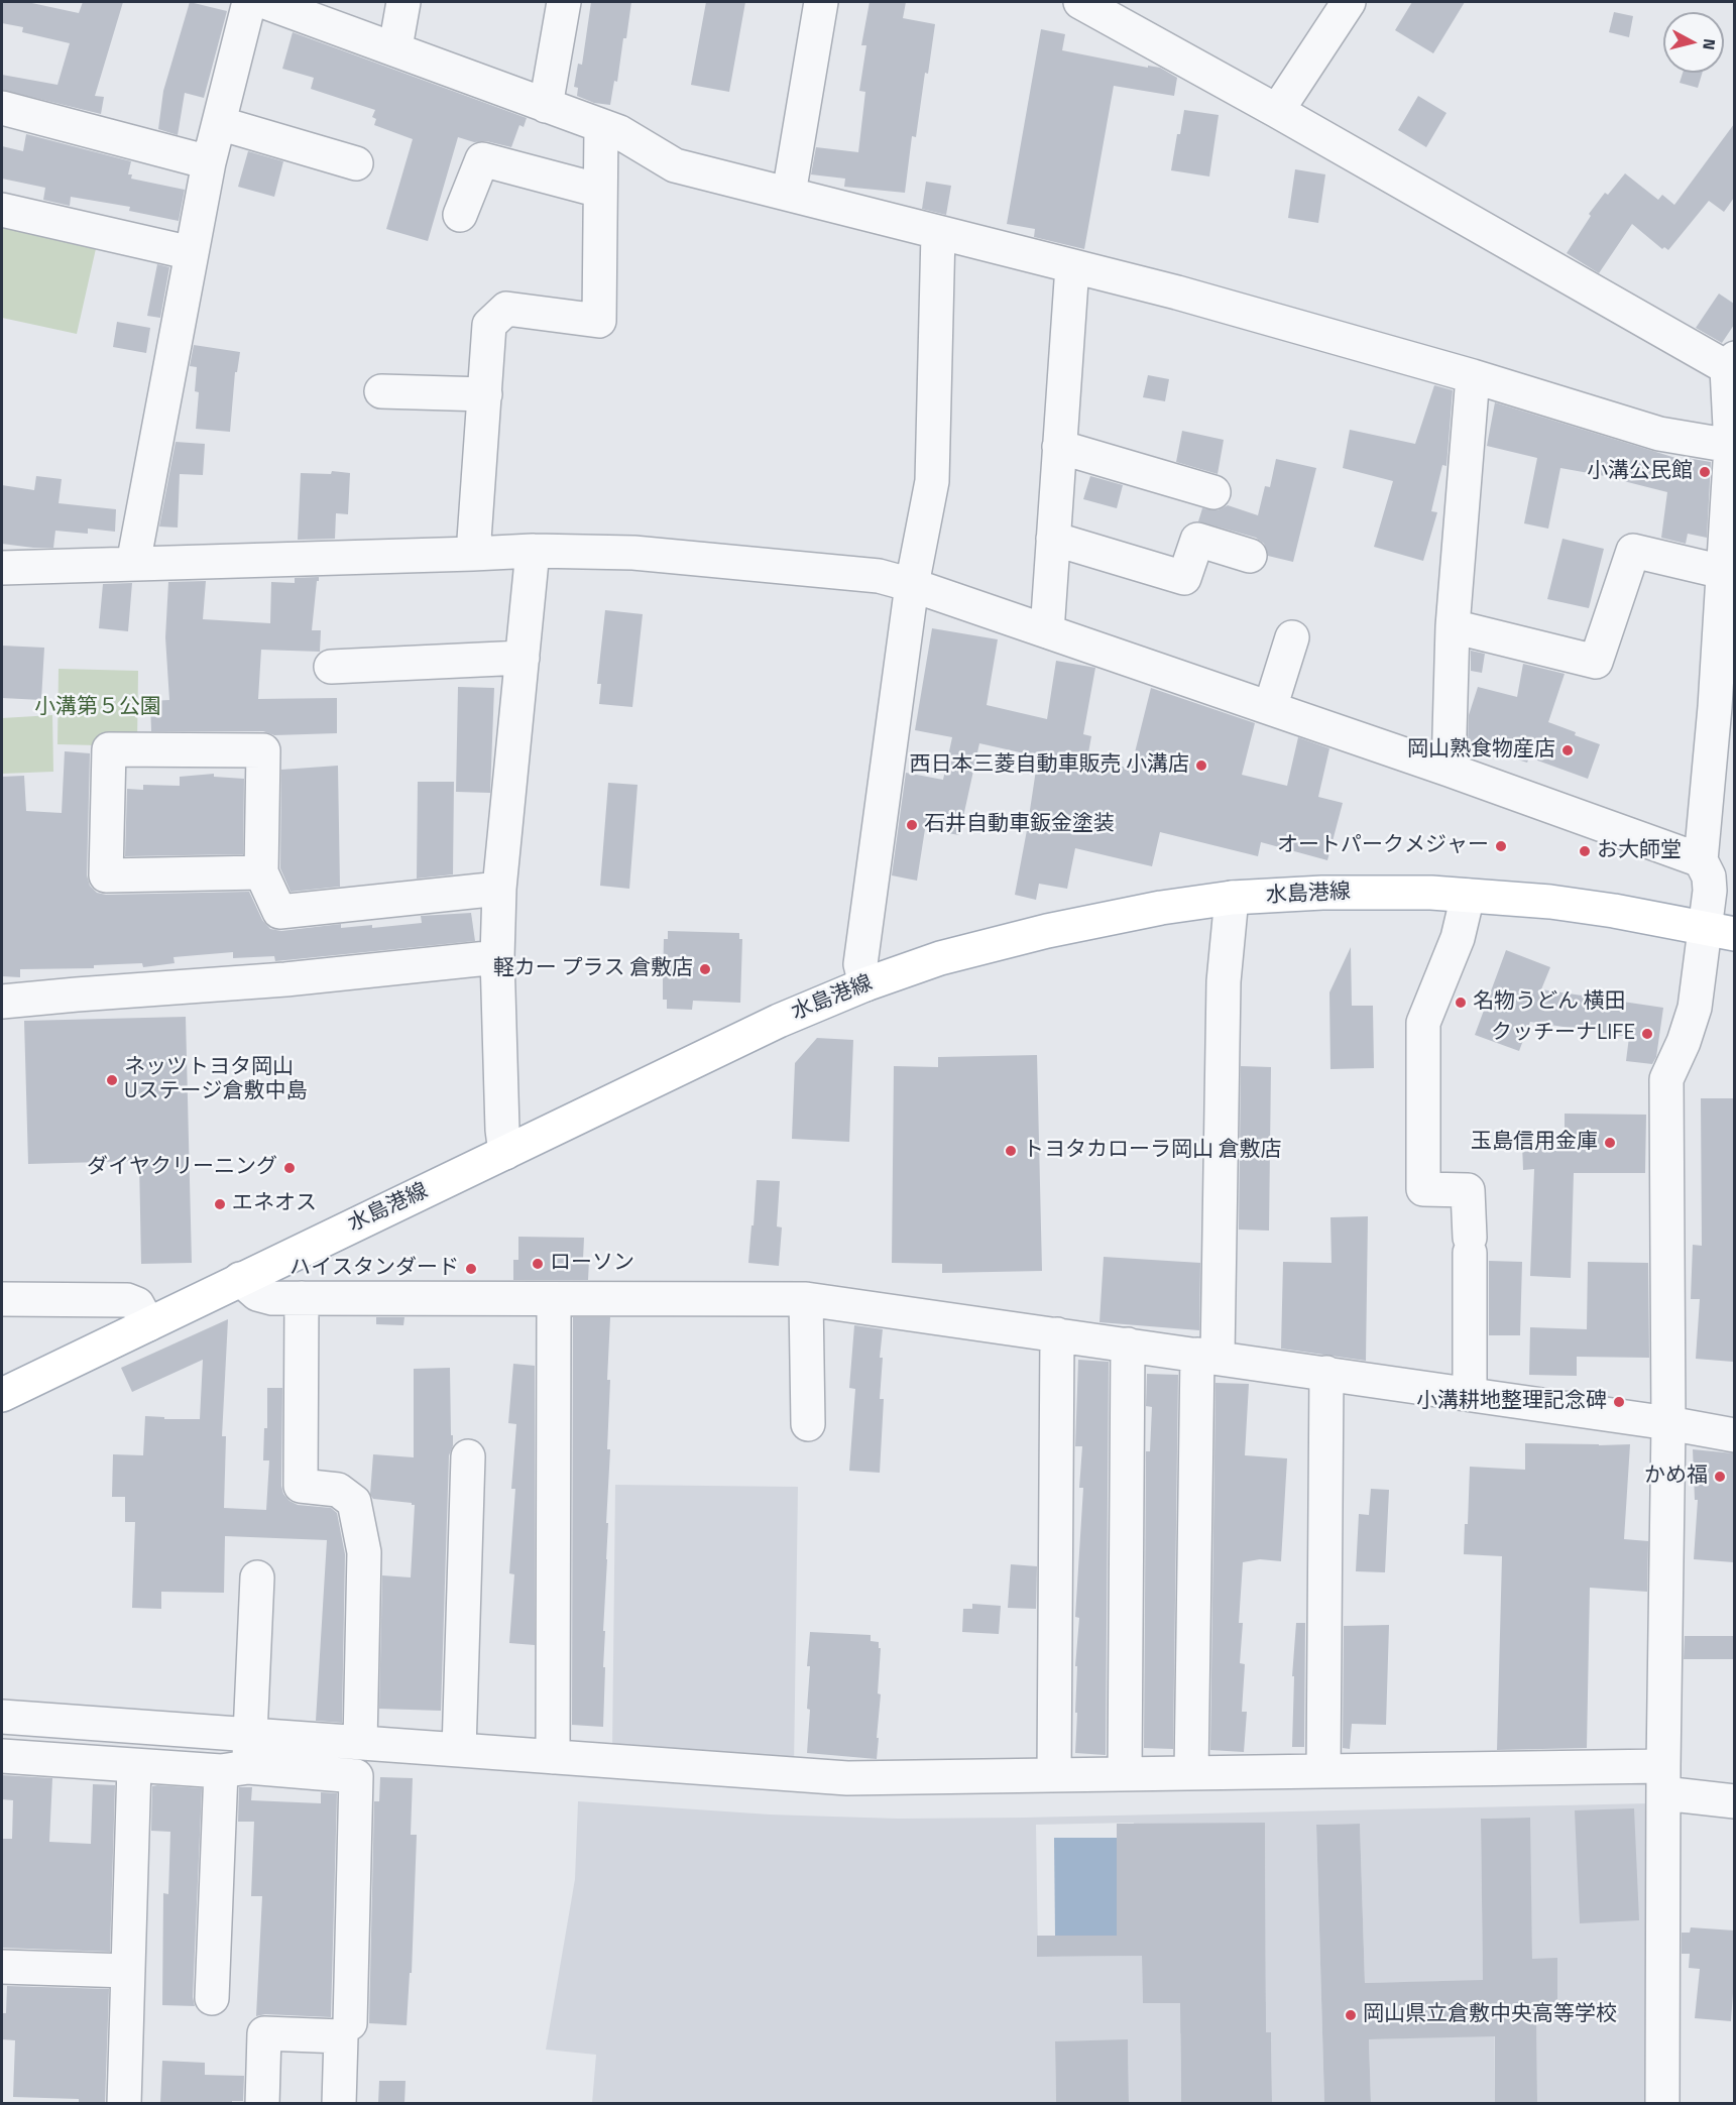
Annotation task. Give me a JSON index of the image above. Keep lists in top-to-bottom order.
{
  "streets": {
    "main road": ["水島港線"]
  },
  "parks": ["小溝第５公園"],
  "places": [
    "小溝公民館",
    "岡山熟食物産店",
    "西日本三菱自動車販売 小溝店",
    "石井自動車鈑金塗装",
    "オートパークメジャー",
    "お大師堂",
    "軽カー プラス 倉敷店",
    "名物うどん 横田",
    "クッチーナLIFE",
    "ネッツトヨタ岡山 Uステージ倉敷中島",
    "玉島信用金庫",
    "トヨタカローラ岡山 倉敷店",
    "ダイヤクリーニング",
    "エネオス",
    "ローソン",
    "ハイスタンダード",
    "小溝耕地整理記念碑",
    "かめ福",
    "岡山県立倉敷中央高等学校"
  ],
  "north": "right"
}
